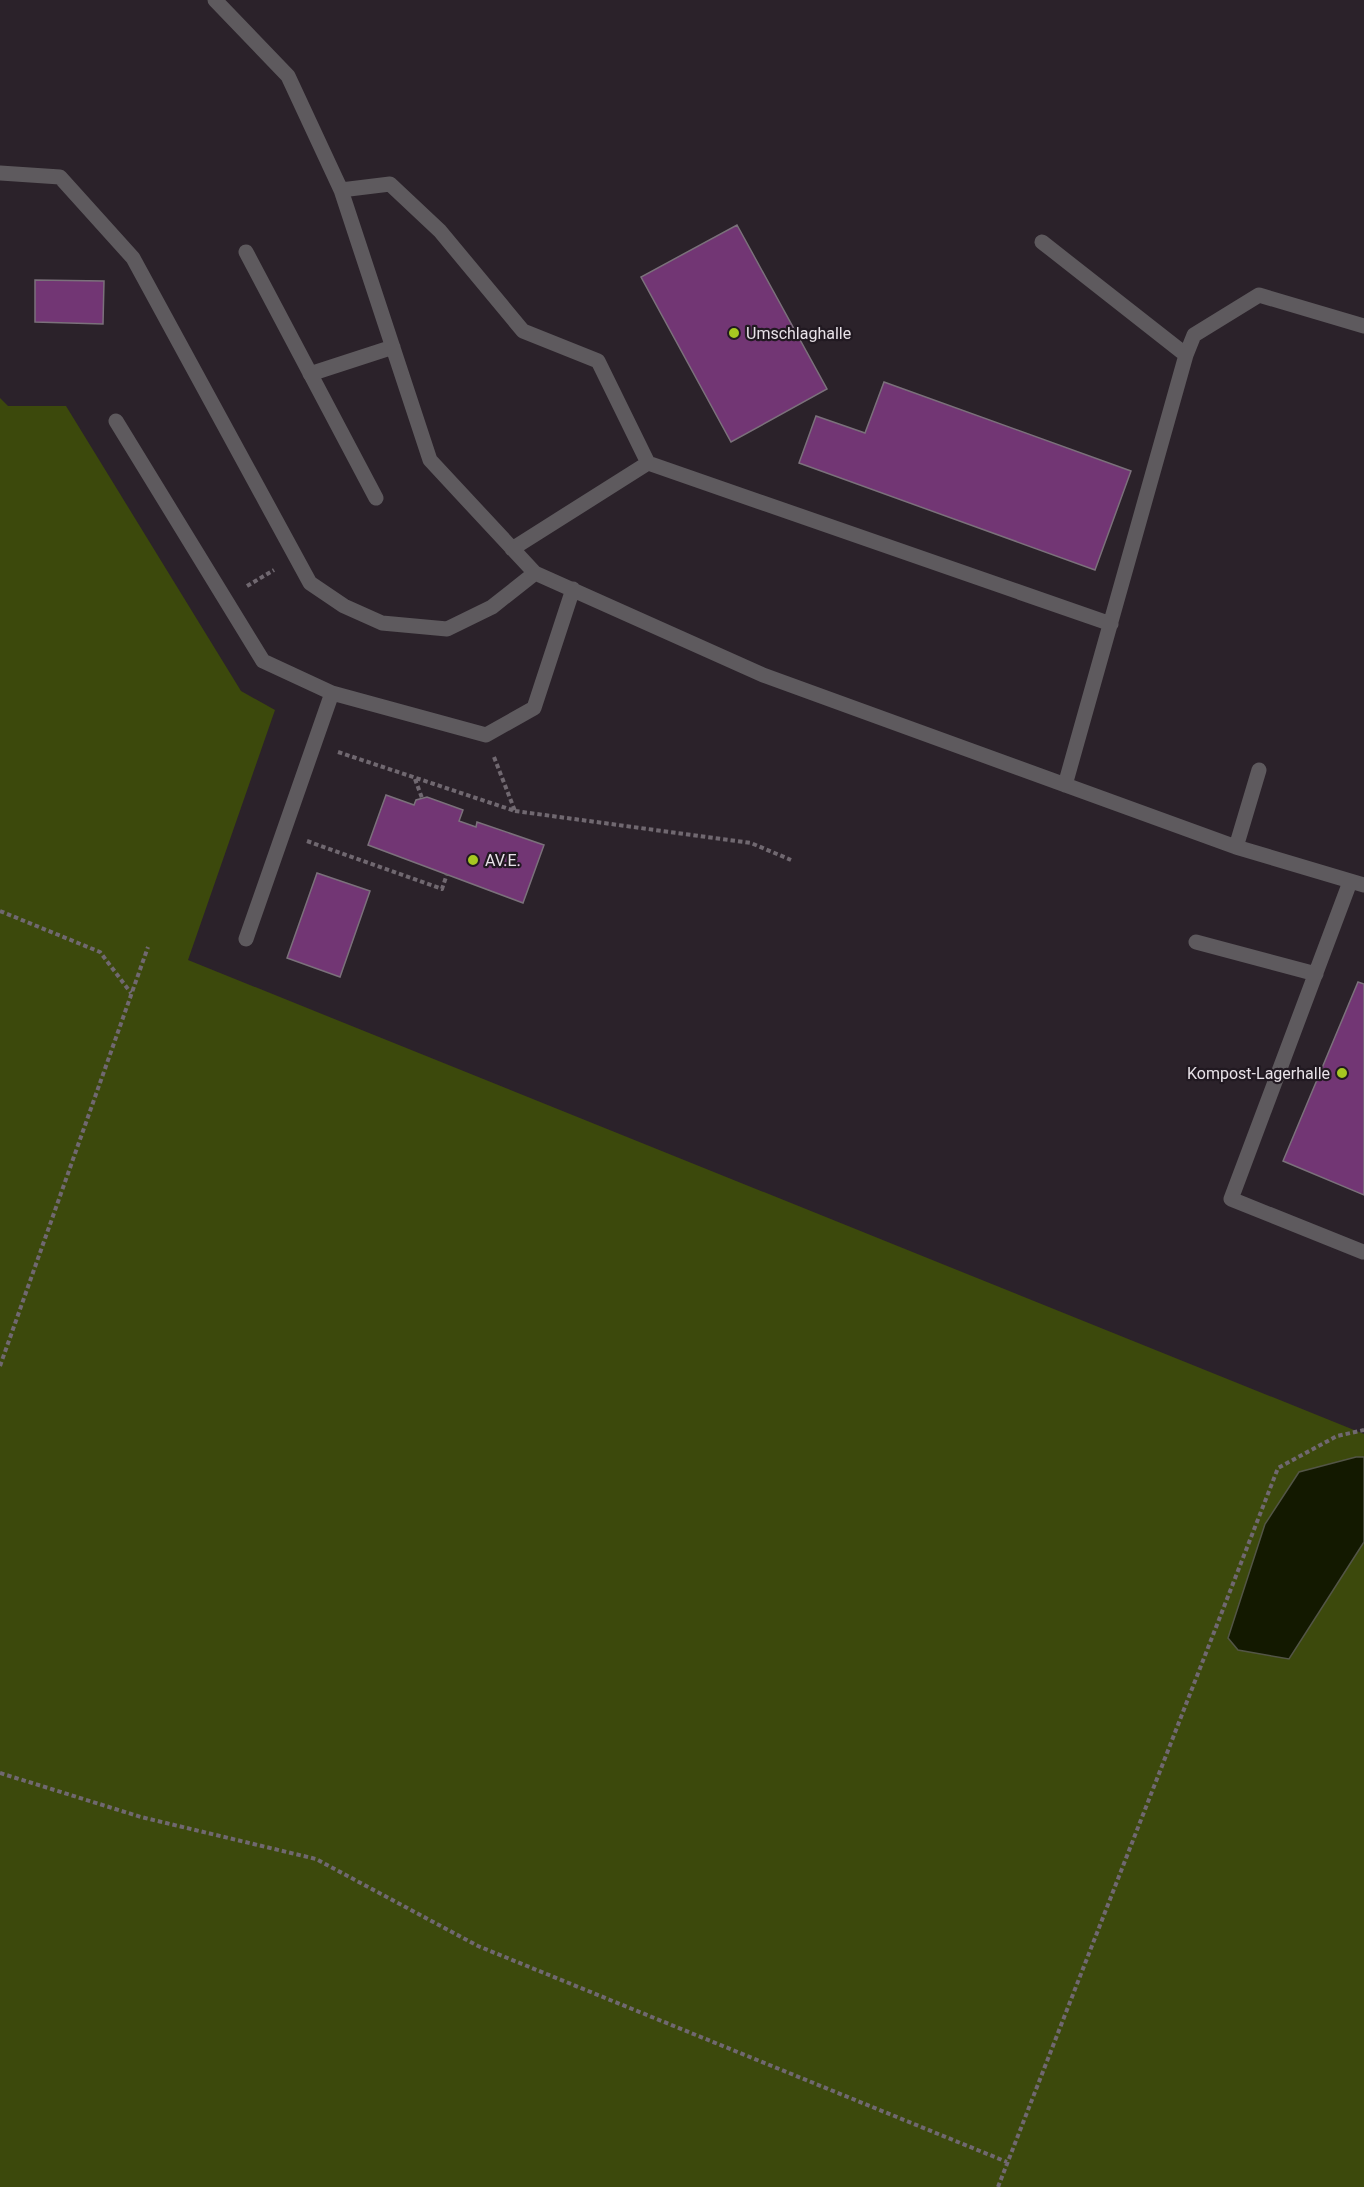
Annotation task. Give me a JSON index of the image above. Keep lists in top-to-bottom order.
{
  "places": ["Umschlaghalle", "AV.E.", "Kompost-Lagerhalle"]
}
